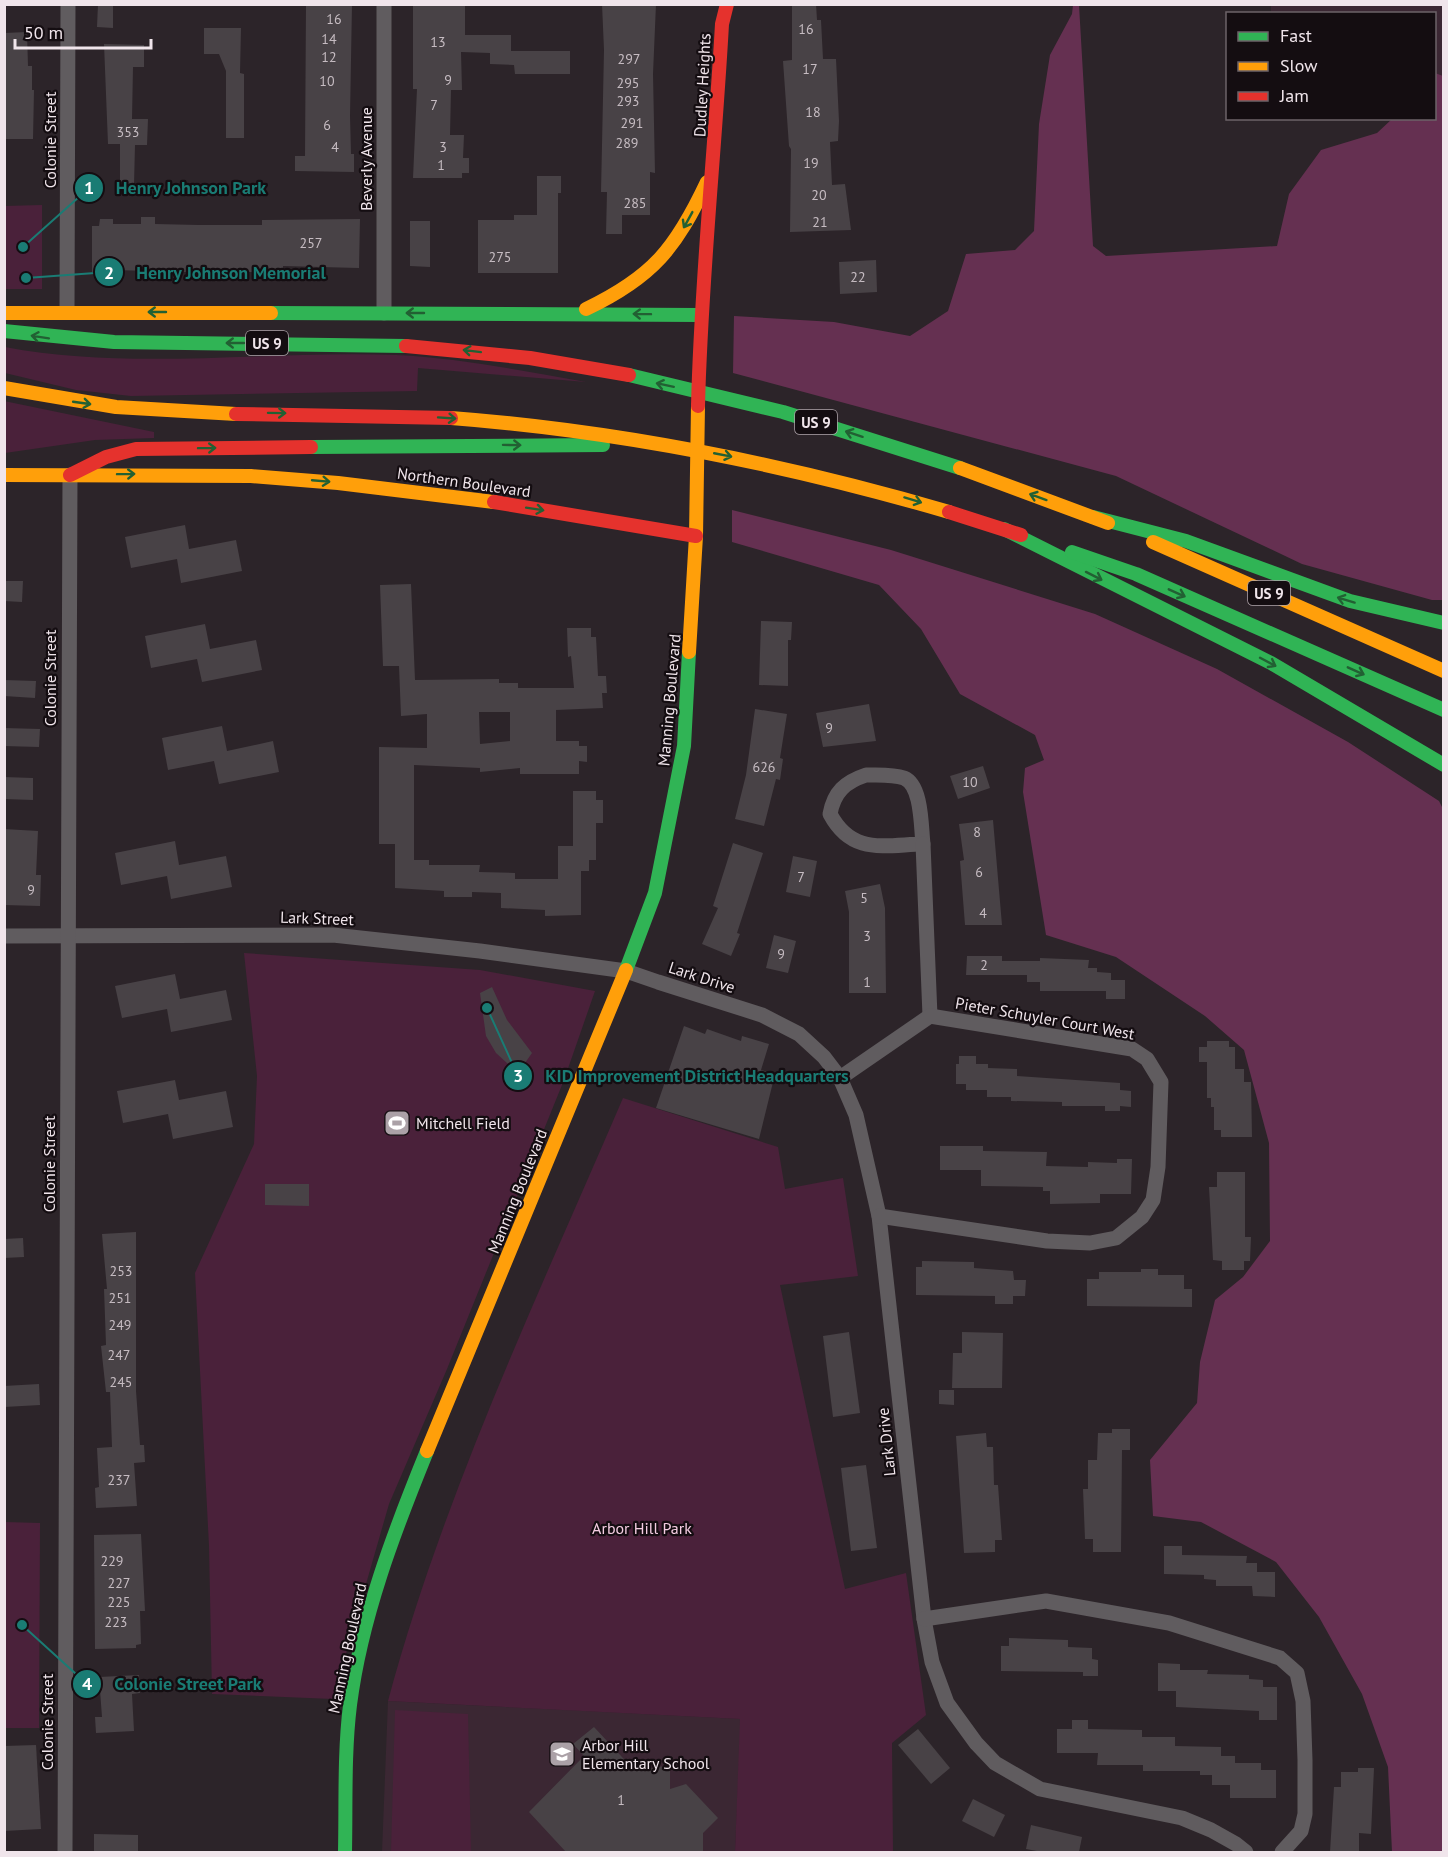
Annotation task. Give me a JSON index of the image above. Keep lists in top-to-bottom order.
{
  "streets": {
    "main road": [
      "Dudley Heights",
      "US 9",
      "Northern Boulevard",
      "Manning Boulevard"
    ],
    "street": [
      "Colonie Street",
      "Beverly Avenue",
      "Lark Street",
      "Lark Drive",
      "Pieter Schuyler Court West"
    ]
  },
  "crossings": [
    ["Colonie Street", "Northern Boulevard"],
    ["Colonie Street", "Lark Street"],
    ["Northern Boulevard", "Manning Boulevard"],
    ["Manning Boulevard", "Lark Street"],
    ["Manning Boulevard", "Lark Drive"],
    ["Lark Street", "Lark Drive"],
    ["Lark Drive", "Pieter Schuyler Court West"]
  ],
  "parks": ["Arbor Hill Park"],
  "places": {
    "other": [
      "Henry Johnson Park",
      "Henry Johnson Memorial",
      "KID Improvement District Headquarters",
      "Colonie Street Park"
    ],
    "sports": ["Mitchell Field"],
    "school or university": ["Arbor Hill Elementary School"]
  },
  "house_numbers": [
    "16",
    "16",
    "14",
    "13",
    "12",
    "297",
    "17",
    "9",
    "10",
    "295",
    "293",
    "7",
    "18",
    "291",
    "6",
    "353",
    "289",
    "4",
    "3",
    "19",
    "1",
    "20",
    "285",
    "21",
    "257",
    "275",
    "22",
    "9",
    "626",
    "10",
    "8",
    "6",
    "7",
    "9",
    "5",
    "4",
    "3",
    "9",
    "2",
    "1",
    "253",
    "251",
    "249",
    "247",
    "245",
    "237",
    "229",
    "227",
    "225",
    "223",
    "1"
  ],
  "legend": ["Fast", "Slow", "Jam"],
  "scale_bar": "50 m"
}
